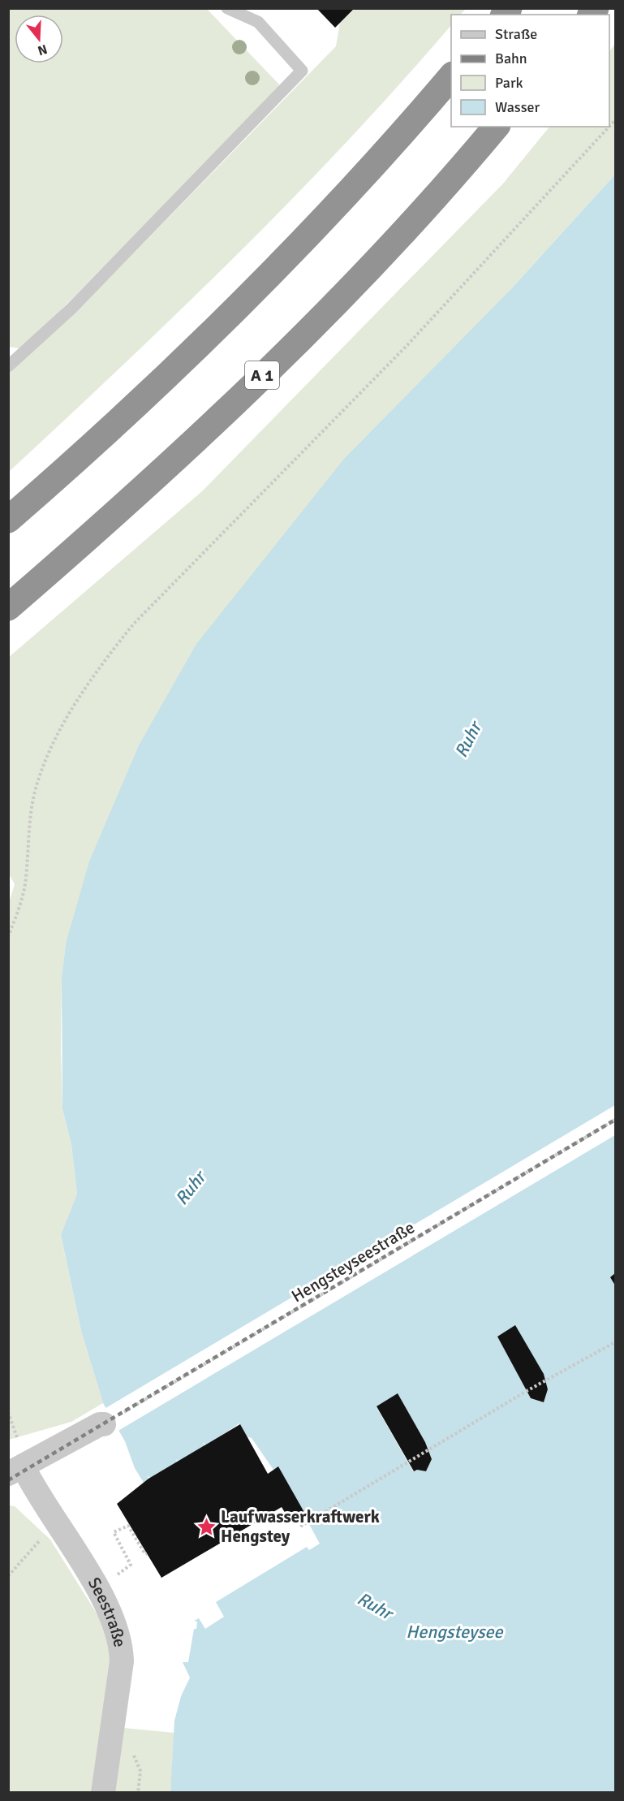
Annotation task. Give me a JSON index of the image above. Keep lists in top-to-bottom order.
{
  "streets": {
    "highway": ["A 1"],
    "street": ["Seestraße"],
    "path": ["Hengsteyseestraße"]
  },
  "water": ["Ruhr", "Hengsteysee"],
  "places": {
    "place": ["Laufwasserkraftwerk Hengstey"]
  },
  "legend": [
    "Straße",
    "Bahn",
    "Park",
    "Wasser"
  ],
  "north": "bottom"
}
